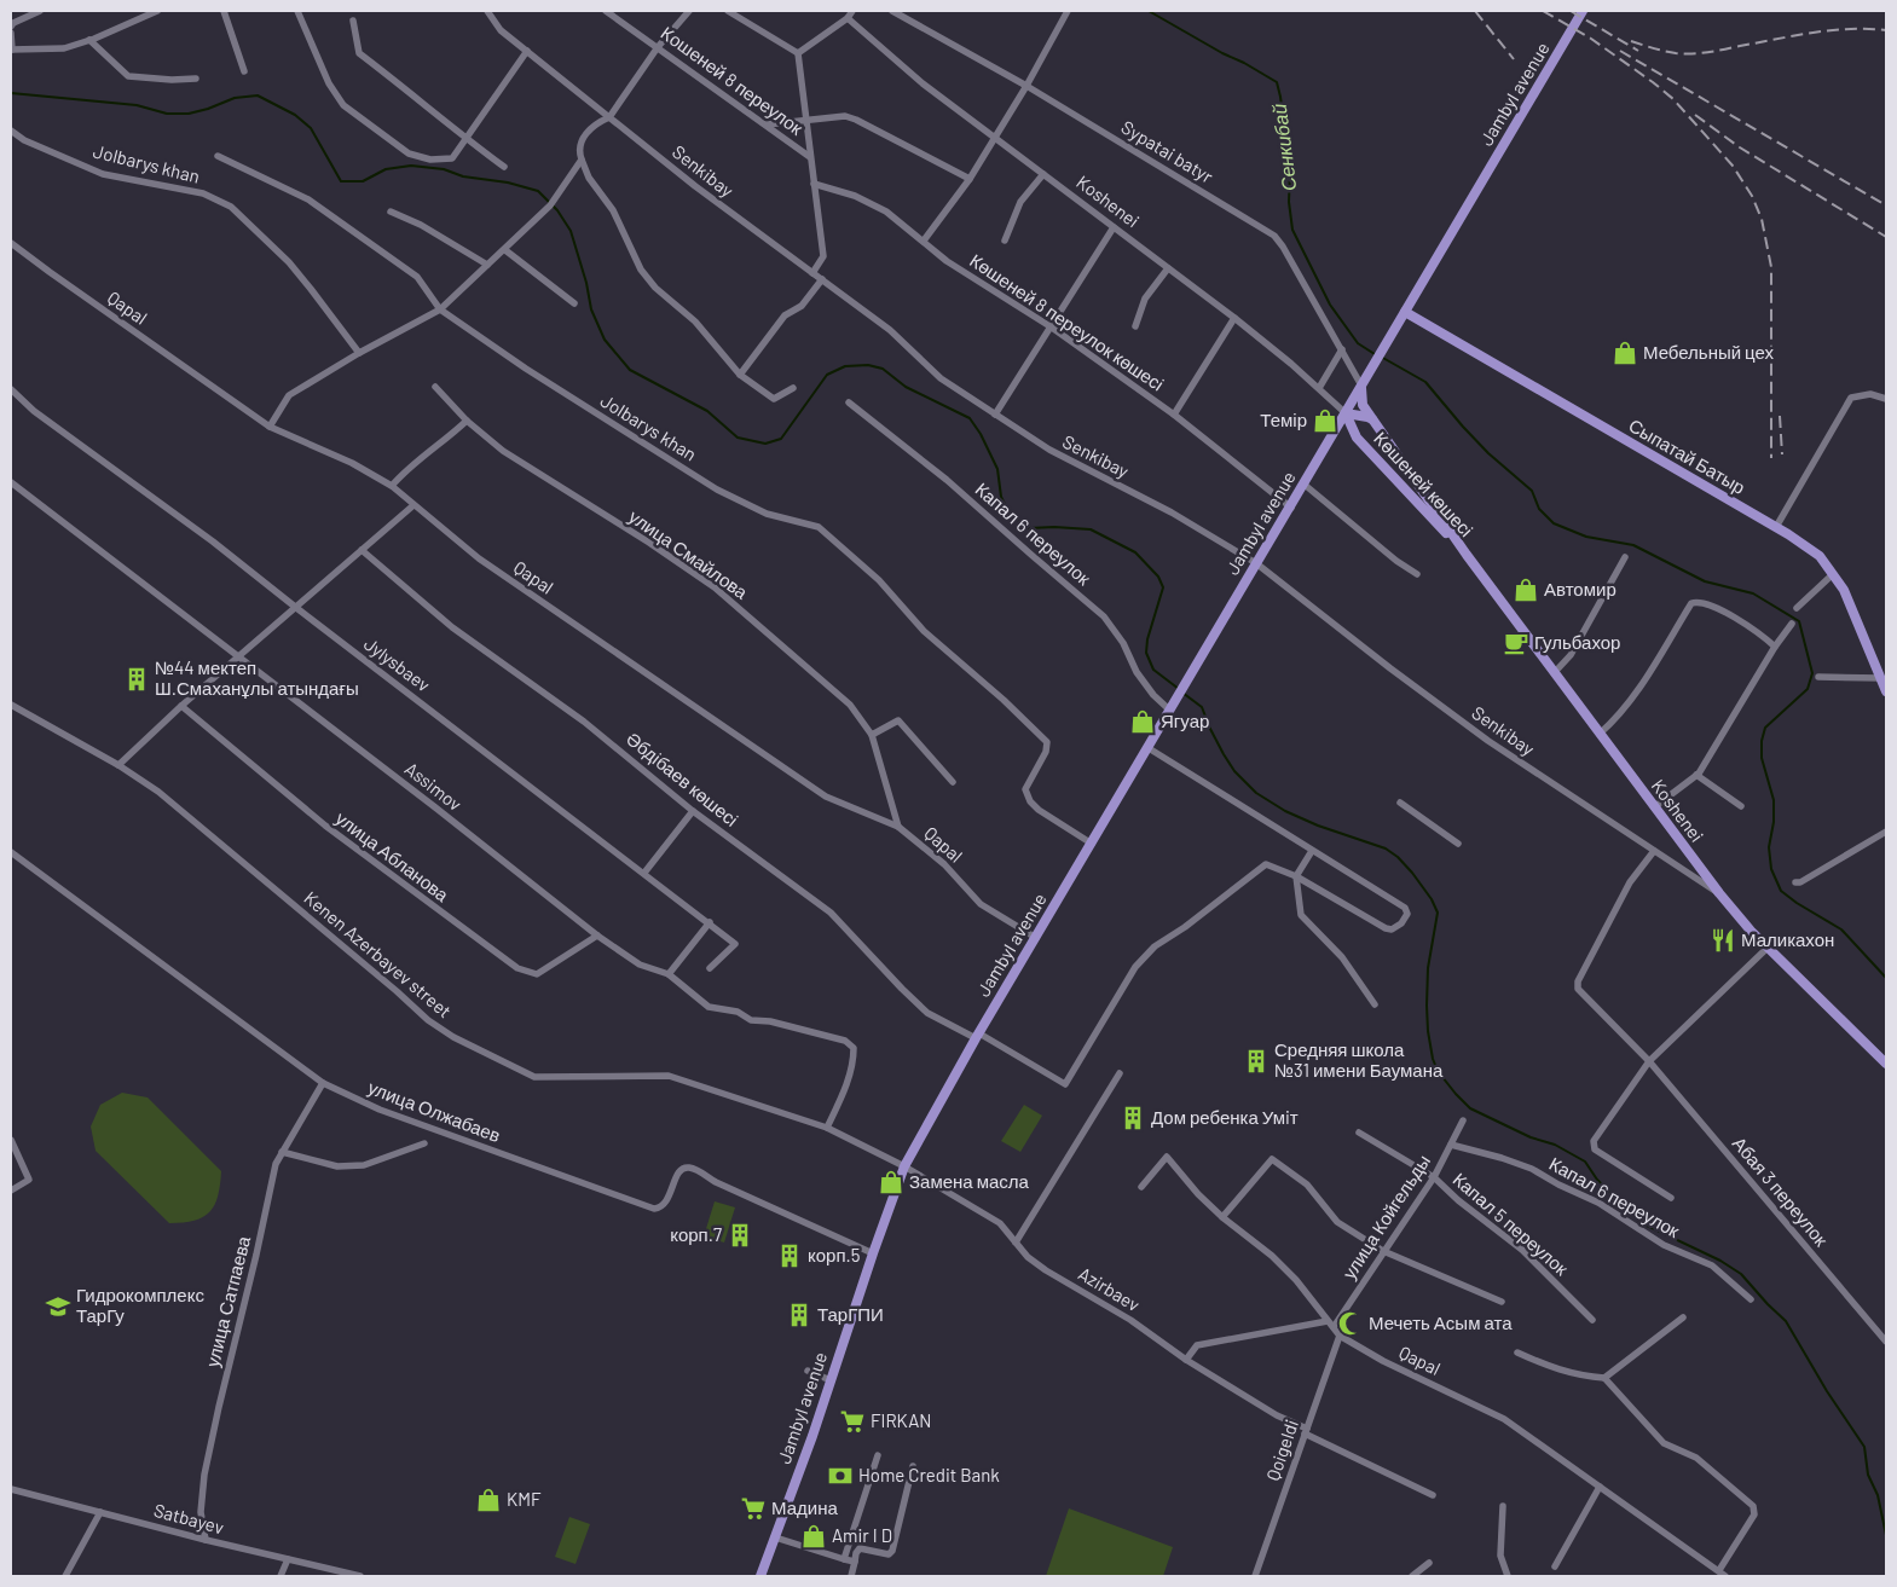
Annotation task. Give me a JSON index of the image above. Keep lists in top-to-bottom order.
{
  "streets": {
    "main road": [
      "Jambyl avenue",
      "Koshenei",
      "Сыпатай Батыр",
      "Көшеней көшесі"
    ],
    "street": [
      "Кошеней 8 переулок",
      "Sypatai batyr",
      "Jolbarys khan",
      "Senkibay",
      "Qapal",
      "Көшеней 8 переулок көшесі",
      "Капал 6 переулок",
      "улица Смайлова",
      "Jylysbaev",
      "Әбдібаев көшесі",
      "Assimov",
      "улица Абланова",
      "Kenen Azerbayev street",
      "улица Олжабаев",
      "Абая 3 переулок",
      "улица Койгельды",
      "Капал 5 переулок",
      "Azirbaev",
      "улица Сатпаева",
      "Qoigeldi",
      "Satbayev"
    ]
  },
  "crossings": [
    ["Jambyl avenue", "Sypatai batyr"],
    ["Jambyl avenue", "Jolbarys khan"],
    ["Jambyl avenue", "Senkibay"],
    ["Jambyl avenue", "Koshenei"],
    ["Jambyl avenue", "Qapal"],
    ["Jambyl avenue", "Көшеней 8 переулок көшесі"],
    ["Jambyl avenue", "Сыпатай Батыр"],
    ["Jambyl avenue", "Көшеней көшесі"],
    ["Jambyl avenue", "Капал 6 переулок"],
    ["Jambyl avenue", "Әбдібаев көшесі"],
    ["Jambyl avenue", "Kenen Azerbayev street"],
    ["Jambyl avenue", "улица Олжабаев"],
    ["Jambyl avenue", "Azirbaev"],
    ["Sypatai batyr", "Көшеней көшесі"],
    ["Senkibay", "Koshenei"],
    ["Senkibay", "Абая 3 переулок"],
    ["Koshenei", "Көшеней көшесі"],
    ["Qapal", "улица Смайлова"],
    ["Qapal", "улица Койгельды"],
    ["Qapal", "Qoigeldi"],
    ["Капал 6 переулок", "улица Койгельды"],
    ["Assimov", "улица Абланова"],
    ["Assimov", "Kenen Azerbayev street"],
    ["Kenen Azerbayev street", "Azirbaev"],
    ["улица Олжабаев", "улица Сатпаева"],
    ["улица Койгельды", "Капал 5 переулок"],
    ["Azirbaev", "Qoigeldi"],
    ["улица Сатпаева", "Satbayev"]
  ],
  "water": ["Сенкибай"],
  "places": {
    "shop": [
      "Мебельный цех",
      "Темір",
      "Автомир",
      "Ягуар",
      "Замена масла",
      "KMF",
      "Amir I D"
    ],
    "cafe": ["Гульбахор"],
    "building": [
      "№44 мектеп Ш.Смаханұлы атындағы",
      "Средняя школа №31 имени Баумана",
      "Дом ребенка Умiт",
      "корп.7",
      "корп.5",
      "ТарГПИ"
    ],
    "restaurant": ["Маликахон"],
    "school or university": ["Гидрокомплекс ТарГу"],
    "mosque": ["Мечеть Асым ата"],
    "supermarket": ["FIRKAN", "Мадина"],
    "bank": ["Home Credit Bank"]
  }
}
